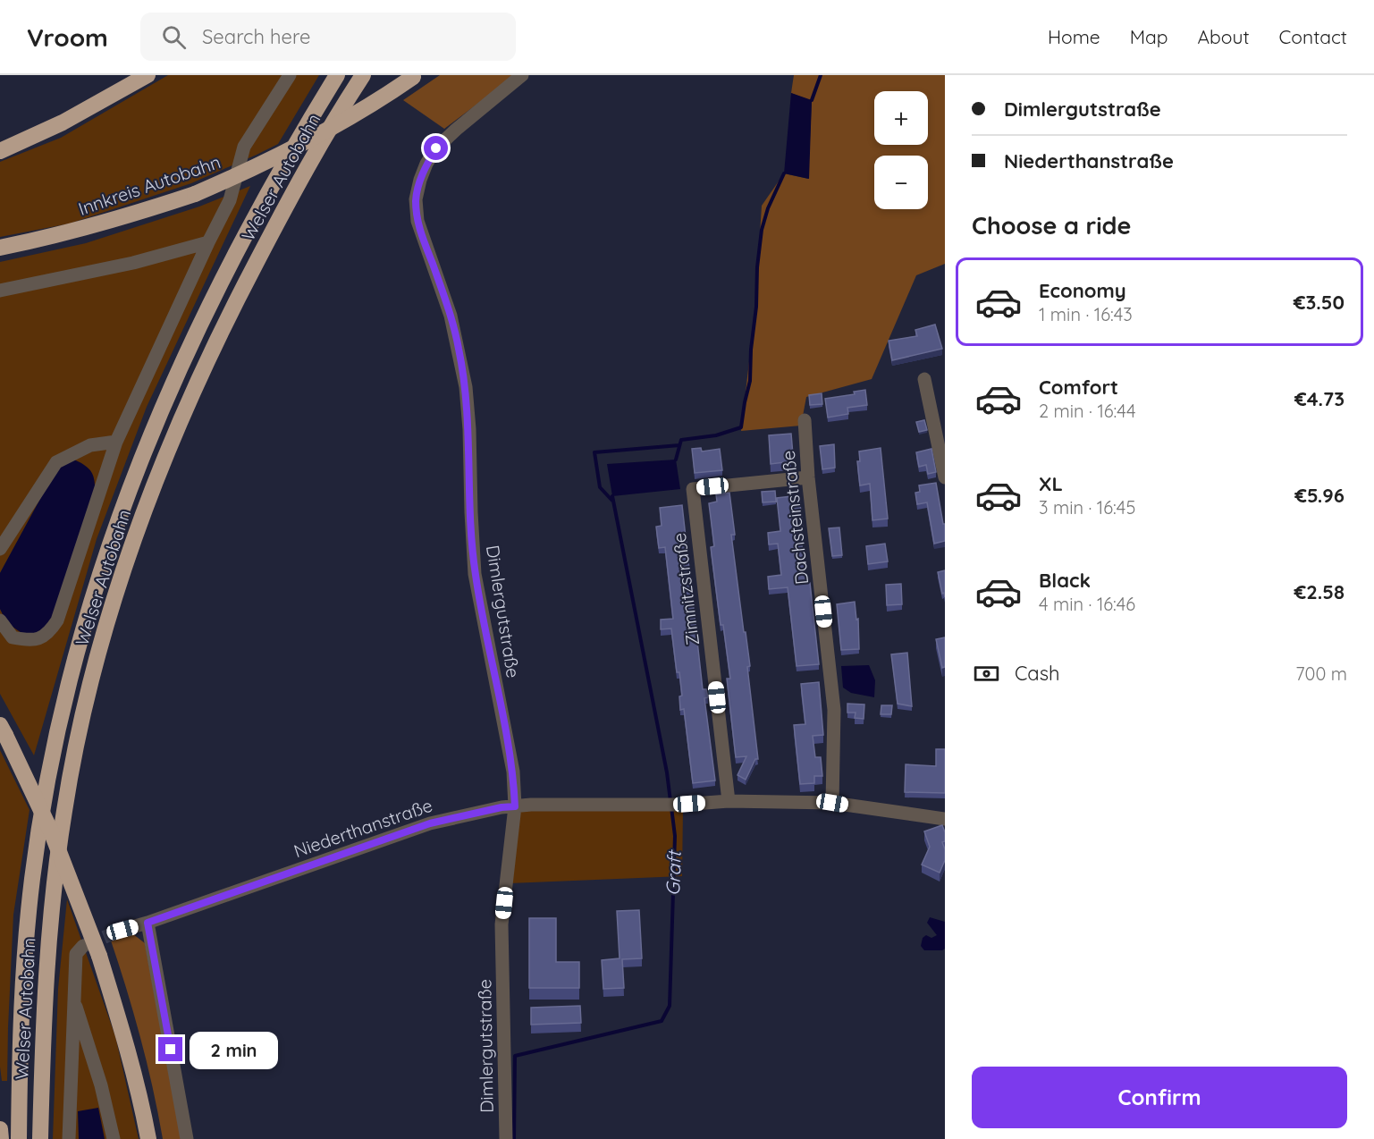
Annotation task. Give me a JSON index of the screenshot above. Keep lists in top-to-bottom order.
{
  "streets": {
    "highway": ["Welser Autobahn", "Innkreis Autobahn"],
    "street": [
      "Dachsteinstraße",
      "Zimnitzstraße",
      "Dimlergutstraße",
      "Niederthanstraße"
    ]
  },
  "crossings": [
    ["Dachsteinstraße", "Zimnitzstraße"],
    ["Dachsteinstraße", "Niederthanstraße"],
    ["Zimnitzstraße", "Niederthanstraße"],
    ["Dimlergutstraße", "Niederthanstraße"]
  ],
  "water": ["Graft"],
  "page": {
    "header": "Vroom",
    "search": "Search here",
    "nav": [
      "Home",
      "Map",
      "About",
      "Contact"
    ],
    "banner": ["Dimlergutstraße", "Niederthanstraße"],
    "map_buttons": ["+", "−"],
    "heading": "Choose a ride",
    "list": [
      {
        "name": "Economy",
        "note": "1 min · 16:43",
        "value": "€3.50"
      },
      {
        "name": "Comfort",
        "note": "2 min · 16:44",
        "value": "€4.73"
      },
      {
        "name": "XL",
        "note": "3 min · 16:45",
        "value": "€5.96"
      },
      {
        "name": "Black",
        "note": "4 min · 16:46",
        "value": "€2.58"
      }
    ],
    "pay": ["Cash", "700 m"],
    "bubble": "2 min",
    "buttons": "Confirm"
  }
}
